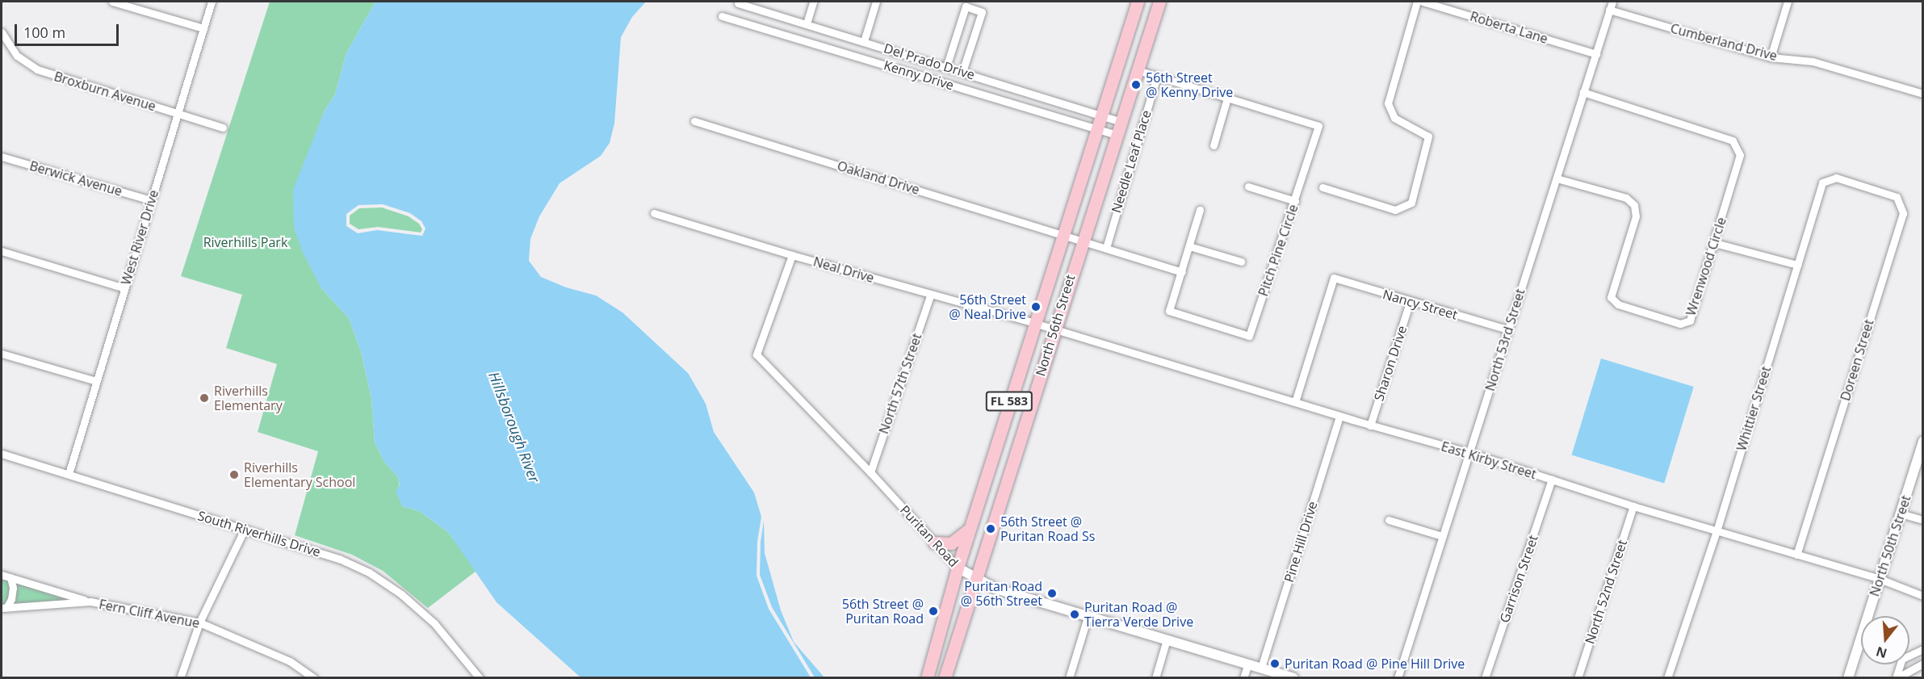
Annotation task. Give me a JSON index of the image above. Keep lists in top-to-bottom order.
{
  "streets": {
    "main road": ["North 56th Street", "FL 583"],
    "street": [
      "Roberta Lane",
      "Cumberland Drive",
      "Del Prado Drive",
      "Kenny Drive",
      "Broxburn Avenue",
      "Needle Leaf Place",
      "Oakland Drive",
      "Berwick Avenue",
      "West River Drive",
      "Pitch Pine Circle",
      "Wrenwood Circle",
      "Neal Drive",
      "Nancy Street",
      "North 53rd Street",
      "Doreen Street",
      "Sharon Drive",
      "North 57th Street",
      "Whittier Street",
      "East Kirby Street",
      "South Riverhills Drive",
      "Puritan Road",
      "Pine Hill Drive",
      "North 50th Street",
      "Garrison Street",
      "North 52nd Street",
      "Fern Cliff Avenue"
    ]
  },
  "crossings": [
    ["Roberta Lane", "North 53rd Street"],
    ["Cumberland Drive", "North 53rd Street"],
    ["Del Prado Drive", "North 56th Street"],
    ["Kenny Drive", "North 56th Street"],
    ["Broxburn Avenue", "West River Drive"],
    ["Needle Leaf Place", "Pitch Pine Circle"],
    ["Oakland Drive", "North 56th Street"],
    ["Berwick Avenue", "West River Drive"],
    ["West River Drive", "South Riverhills Drive"],
    ["Pitch Pine Circle", "North 56th Street"],
    ["Wrenwood Circle", "North 53rd Street"],
    ["Neal Drive", "North 56th Street"],
    ["Neal Drive", "North 57th Street"],
    ["Neal Drive", "East Kirby Street"],
    ["Neal Drive", "Puritan Road"],
    ["Nancy Street", "North 53rd Street"],
    ["Nancy Street", "Sharon Drive"],
    ["Nancy Street", "East Kirby Street"],
    ["North 56th Street", "East Kirby Street"],
    ["North 56th Street", "Puritan Road"],
    ["North 53rd Street", "East Kirby Street"],
    ["Doreen Street", "Whittier Street"],
    ["Doreen Street", "East Kirby Street"],
    ["Sharon Drive", "East Kirby Street"],
    ["North 57th Street", "Puritan Road"],
    ["Whittier Street", "East Kirby Street"],
    ["East Kirby Street", "Pine Hill Drive"],
    ["East Kirby Street", "North 50th Street"],
    ["East Kirby Street", "Garrison Street"],
    ["East Kirby Street", "North 52nd Street"],
    ["Puritan Road", "Pine Hill Drive"]
  ],
  "water": ["Hillsborough River"],
  "parks": ["Riverhills Park"],
  "places": [
    "56th Street @ Kenny Drive",
    "56th Street @ Neal Drive",
    "Riverhills Elementary",
    "Riverhills Elementary School",
    "56th Street @ Puritan Road Ss",
    "Puritan Road @ 56th Street",
    "56th Street @ Puritan Road",
    "Puritan Road @ Tierra Verde Drive",
    "Puritan Road @ Pine Hill Drive"
  ],
  "scale_bar": "100 m",
  "north": "bottom"
}
